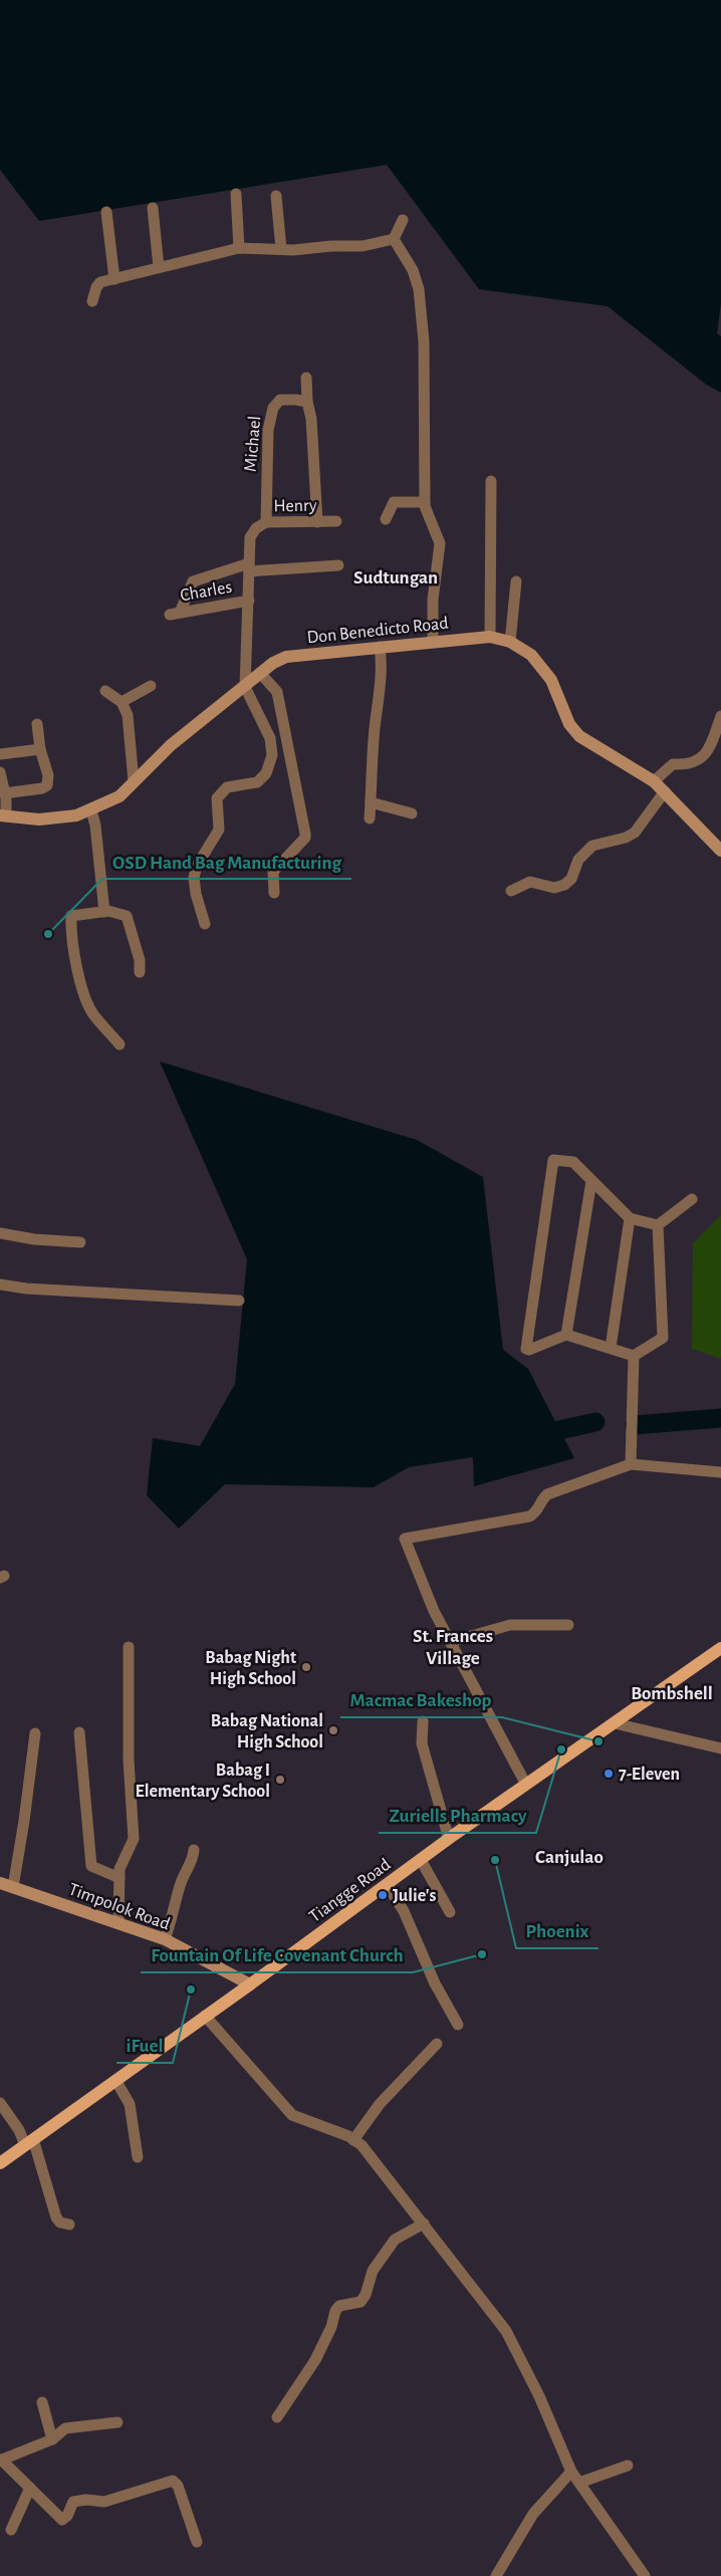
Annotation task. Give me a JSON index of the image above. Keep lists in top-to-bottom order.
{
  "streets": {
    "main road": ["Tiangge Road"],
    "street": [
      "Michael",
      "Henry",
      "Charles",
      "Don Benedicto Road",
      "Timpolok Road"
    ]
  },
  "crossings": [
    ["Michael", "Henry"],
    ["Tiangge Road", "Timpolok Road"]
  ],
  "districts": [
    "Sudtungan",
    "St. Frances Village",
    "Bombshell",
    "Canjulao"
  ],
  "places": [
    "OSD Hand Bag Manufacturing",
    "Babag Night High School",
    "Babag National High School",
    "Macmac Bakeshop",
    "Zuriells Pharmacy",
    "7-Eleven",
    "Babag I Elementary School",
    "Phoenix",
    "Julie's",
    "Fountain Of Life Covenant Church",
    "iFuel"
  ]
}
